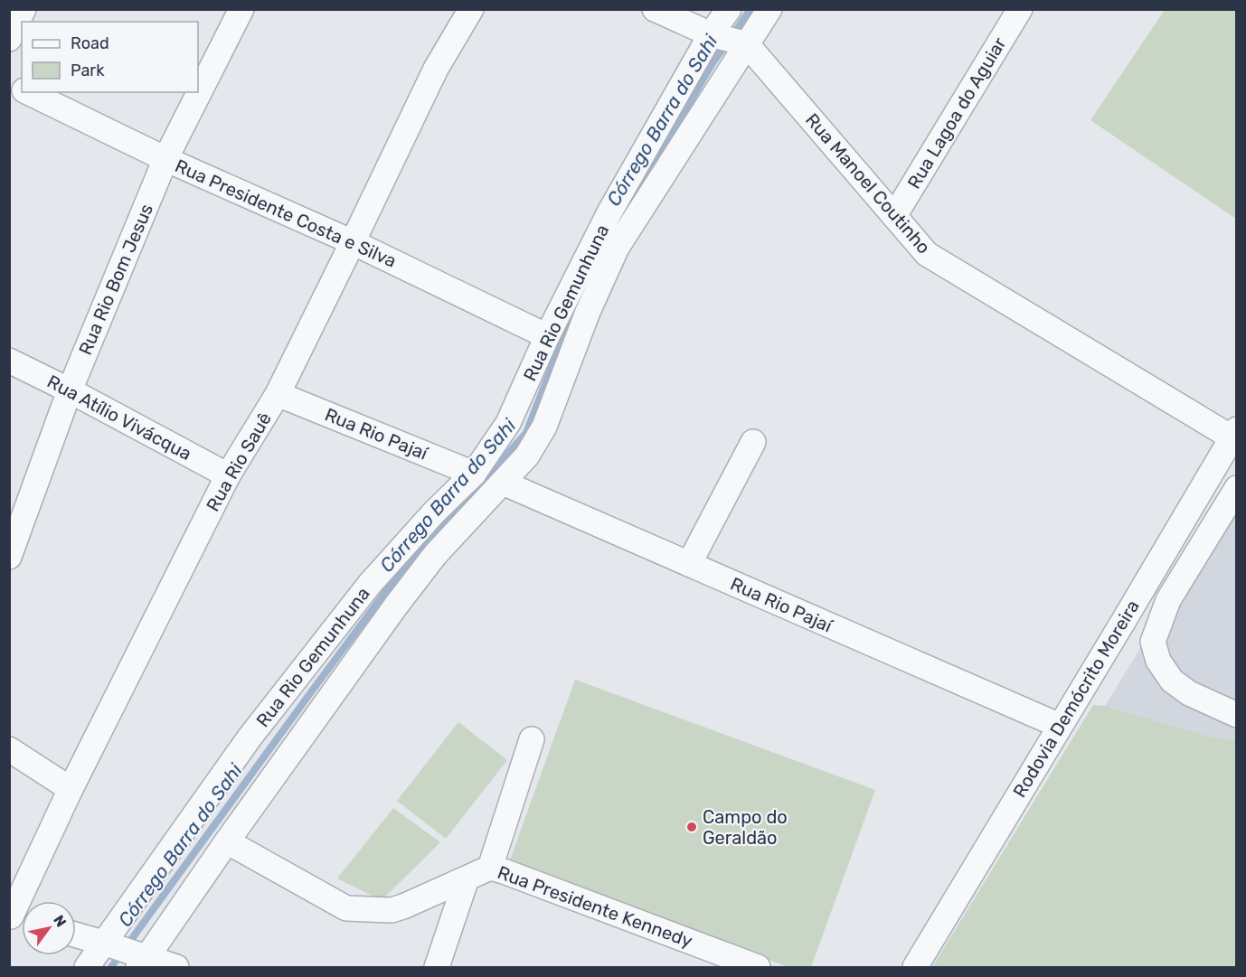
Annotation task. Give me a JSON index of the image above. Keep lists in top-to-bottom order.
{
  "streets": {
    "street": [
      "Rua Lagoa do Aguiar",
      "Rua Manoel Coutinho",
      "Rua Presidente Costa e Silva",
      "Rua Rio Bom Jesus",
      "Rua Rio Gemunhuna",
      "Rua Atílio Vivácqua",
      "Rua Rio Pajaí",
      "Rua Rio Sauê",
      "Rodovia Demócrito Moreira",
      "Rua Presidente Kennedy"
    ]
  },
  "crossings": [
    ["Rua Lagoa do Aguiar", "Rua Manoel Coutinho"],
    ["Rua Manoel Coutinho", "Rua Rio Gemunhuna"],
    ["Rua Manoel Coutinho", "Rodovia Demócrito Moreira"],
    ["Rua Presidente Costa e Silva", "Rua Rio Bom Jesus"],
    ["Rua Presidente Costa e Silva", "Rua Rio Gemunhuna"],
    ["Rua Presidente Costa e Silva", "Rua Rio Sauê"],
    ["Rua Rio Bom Jesus", "Rua Atílio Vivácqua"],
    ["Rua Rio Gemunhuna", "Rua Rio Pajaí"],
    ["Rua Rio Gemunhuna", "Rua Presidente Kennedy"],
    ["Rua Atílio Vivácqua", "Rua Rio Sauê"],
    ["Rua Rio Pajaí", "Rua Rio Sauê"],
    ["Rua Rio Pajaí", "Rodovia Demócrito Moreira"]
  ],
  "water": ["Córrego Barra do Sahi"],
  "places": ["Campo do Geraldão"],
  "legend": ["Road", "Park"],
  "north": "top right"
}
